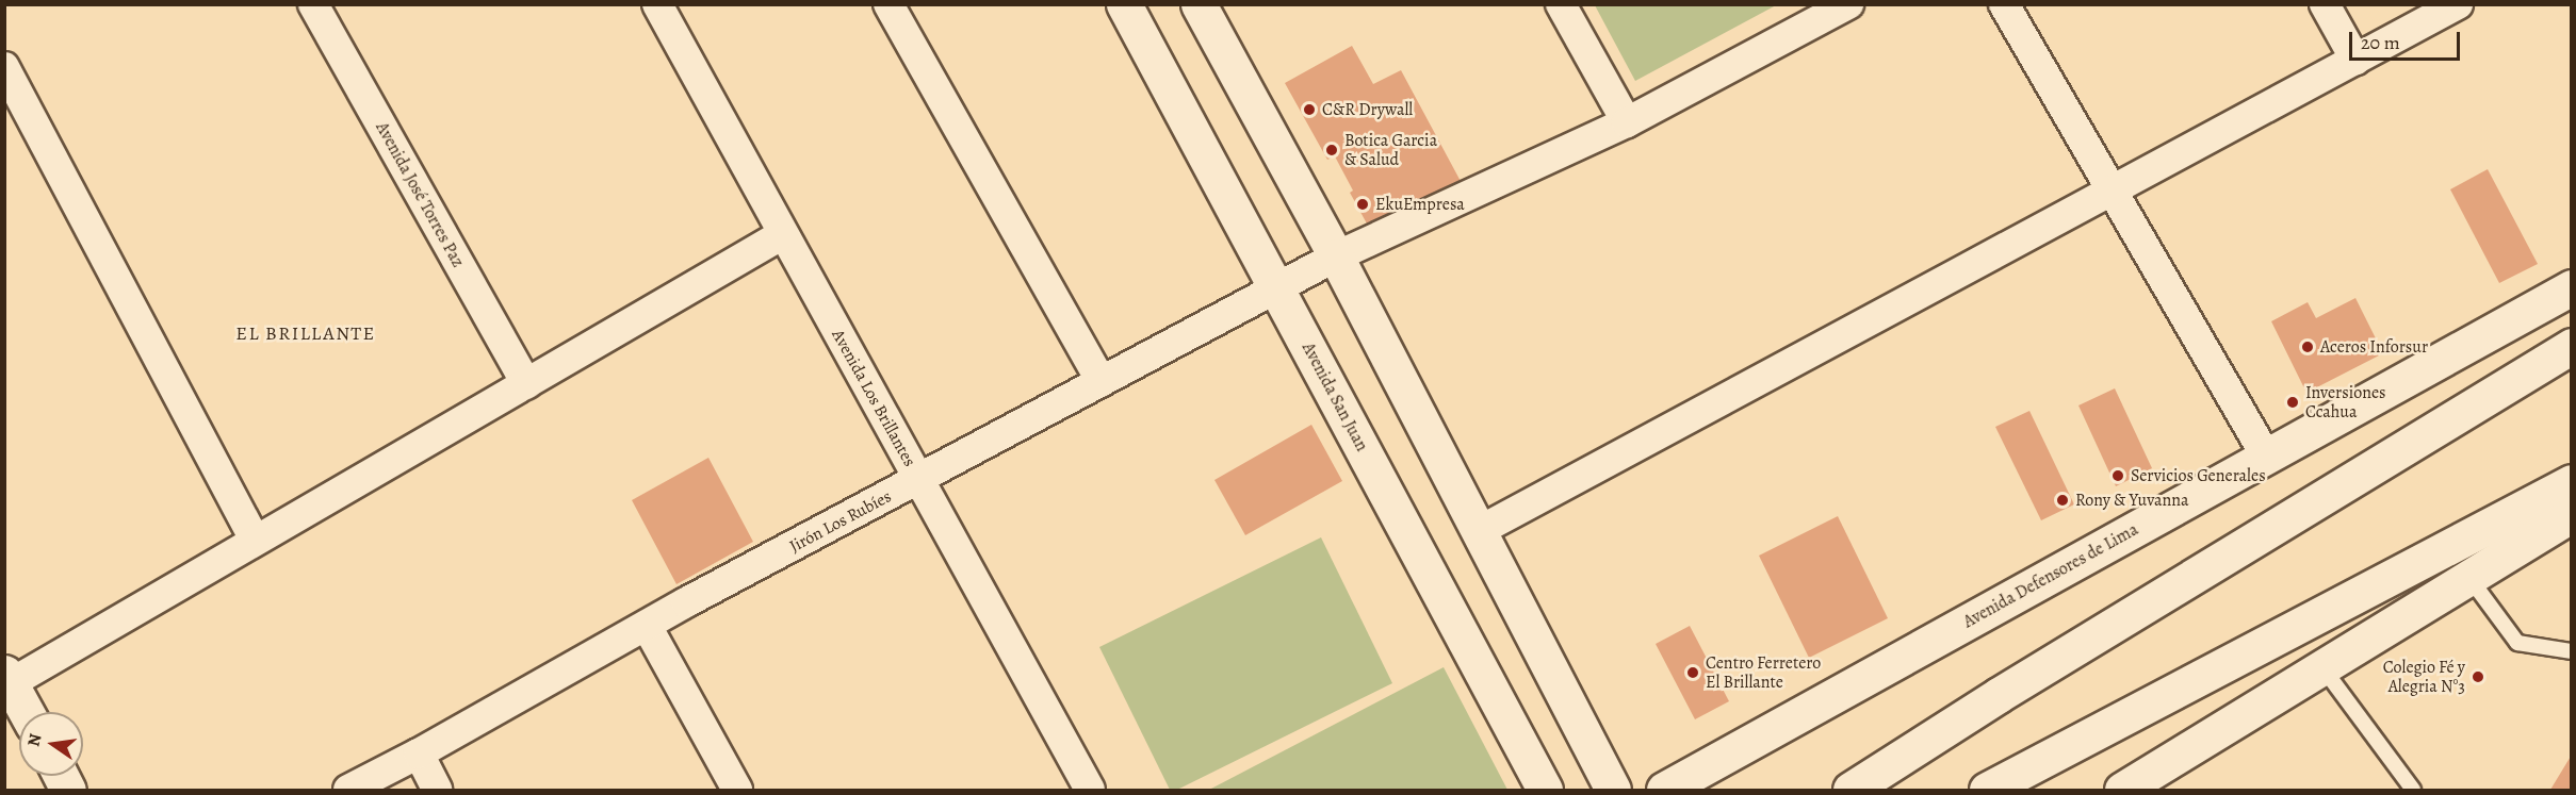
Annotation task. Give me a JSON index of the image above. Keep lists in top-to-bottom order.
{
  "streets": {
    "main road": ["Avenida San Juan", "Avenida Defensores de Lima"],
    "street": ["Avenida José Torres Paz", "Avenida Los Brillantes", "Jirón Los Rubíes"]
  },
  "crossings": [
    ["Avenida San Juan", "Jirón Los Rubíes"],
    ["Avenida Los Brillantes", "Jirón Los Rubíes"]
  ],
  "districts": ["EL BRILLANTE"],
  "places": [
    "C&R Drywall",
    "Botica Garcia & Salud",
    "EkuEmpresa",
    "Aceros Inforsur",
    "Inversiones Ccahua",
    "Servicios Generales",
    "Rony & Yuvanna",
    "Centro Ferretero El Brillante",
    "Colegio Fé y Alegria N°3"
  ],
  "scale_bar": "20 m",
  "north": "left"
}
